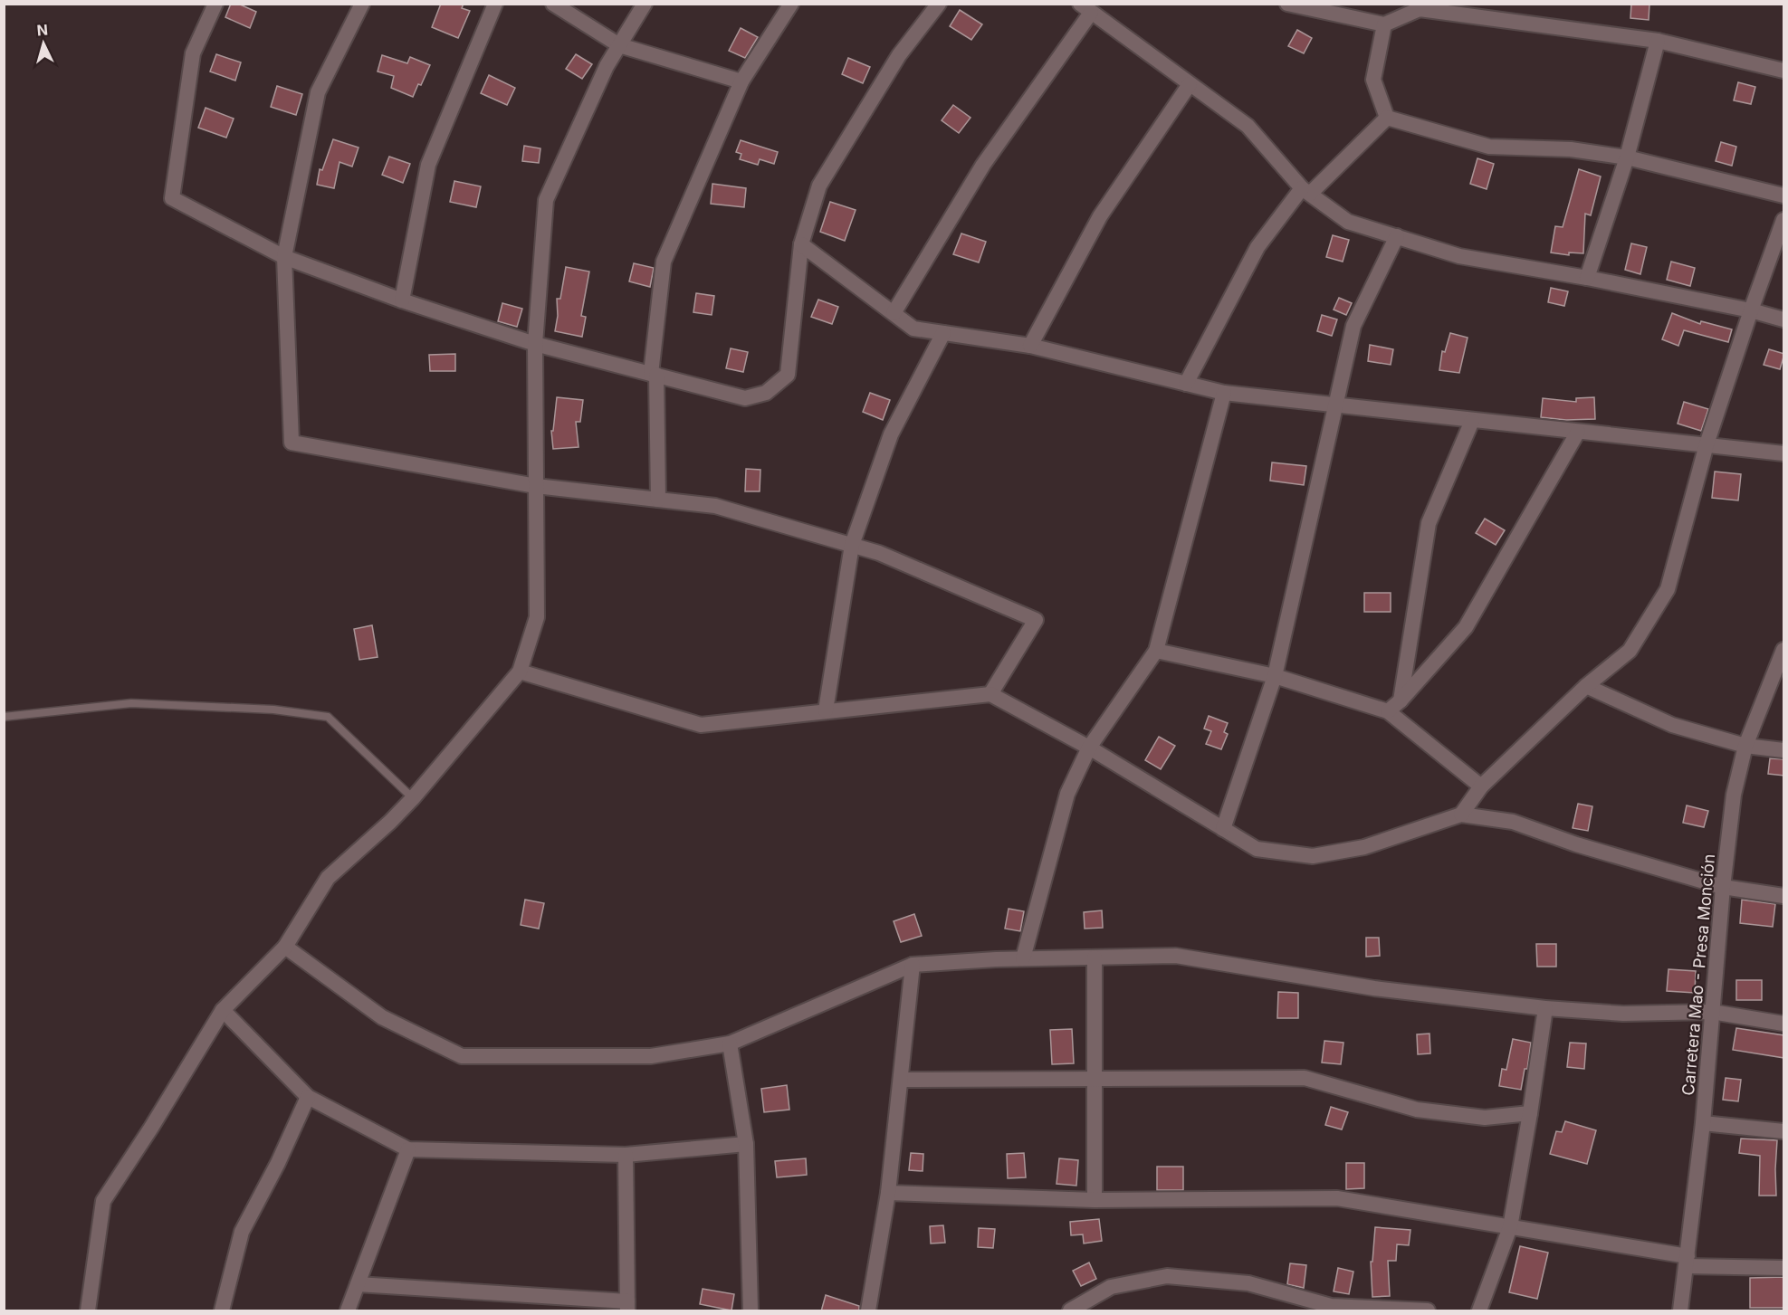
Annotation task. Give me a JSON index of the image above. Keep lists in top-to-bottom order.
{
  "streets": {
    "street": ["Carretera Mao - Presa Monción"]
  },
  "north": "top"
}
